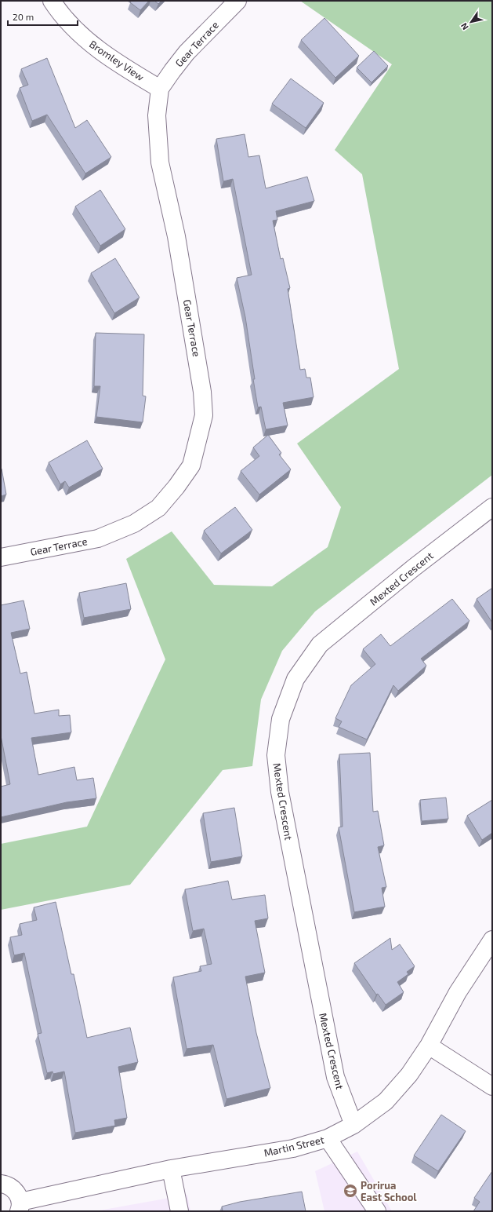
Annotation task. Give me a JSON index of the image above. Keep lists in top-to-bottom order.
{
  "streets": {
    "street": [
      "Gear Terrace",
      "Bromley View",
      "Mexted Crescent",
      "Martin Street"
    ]
  },
  "crossings": [
    ["Gear Terrace", "Bromley View"],
    ["Mexted Crescent", "Martin Street"]
  ],
  "places": {
    "school or university": ["Porirua East School"]
  },
  "scale_bar": "20 m",
  "north": "bottom left"
}
